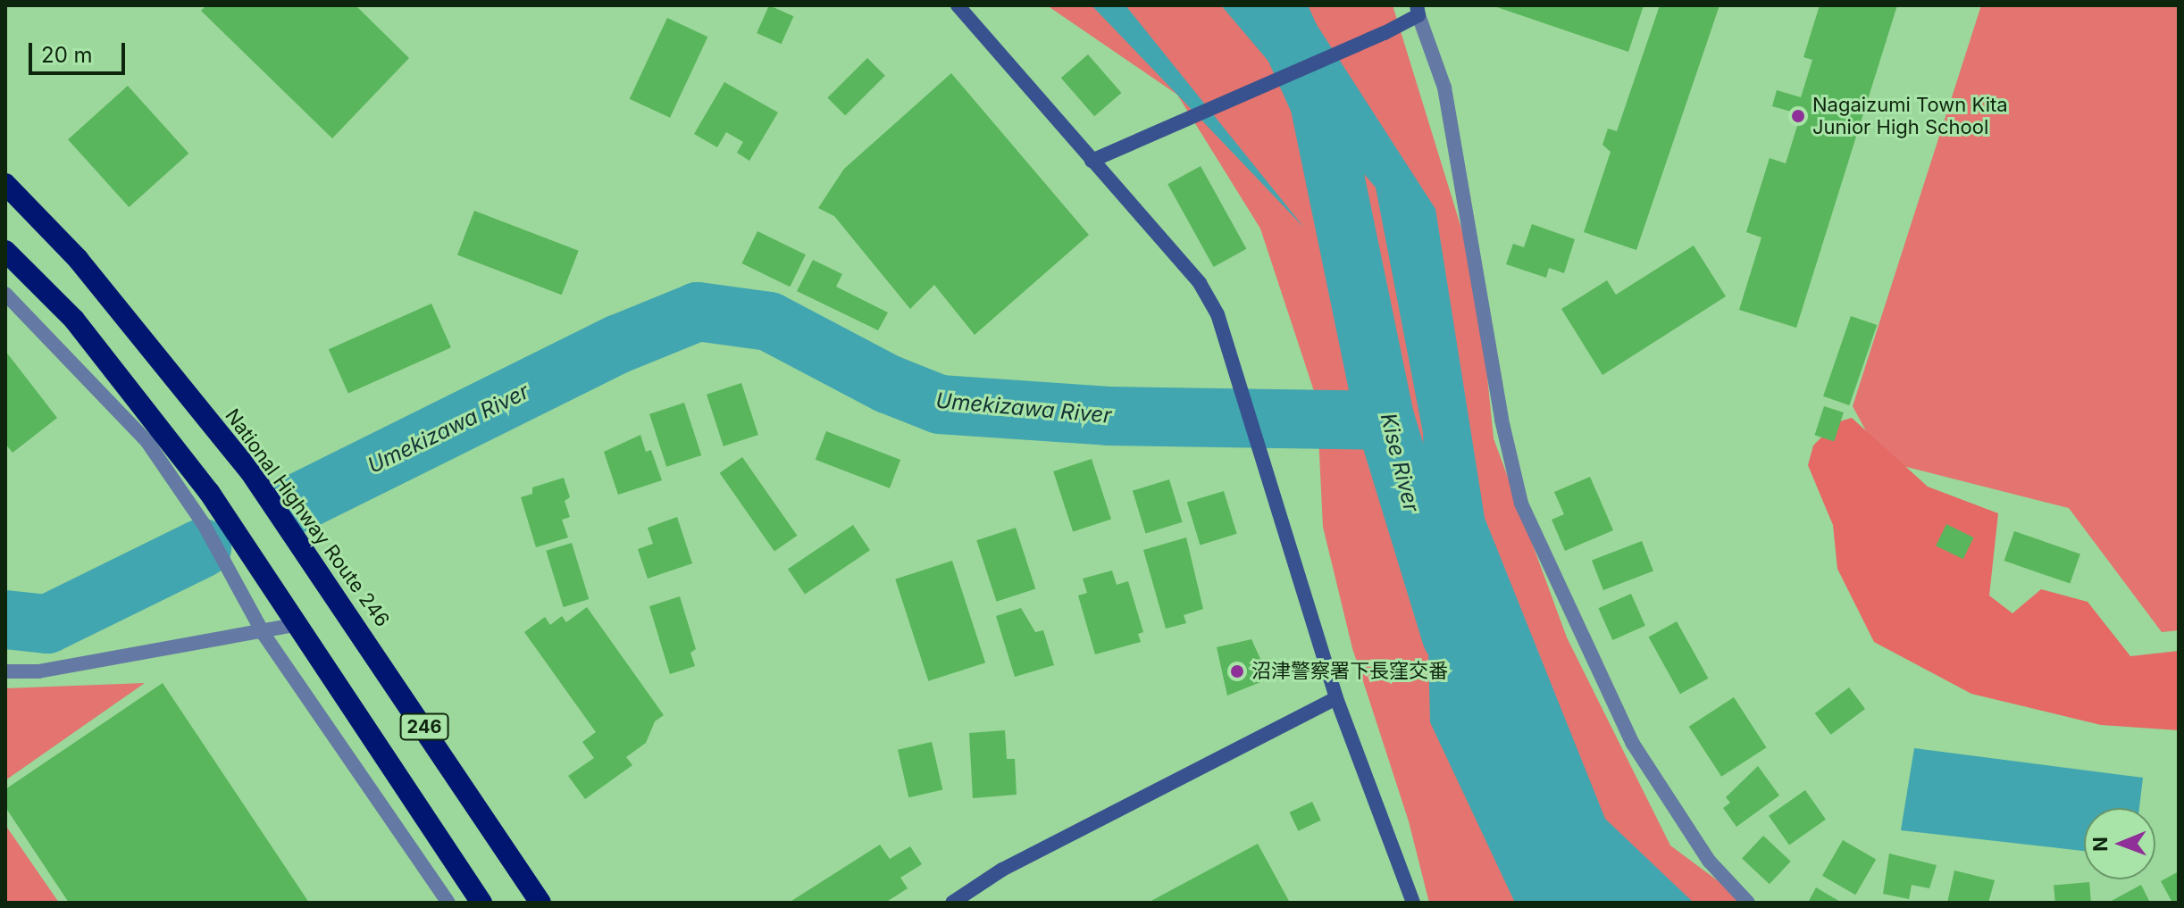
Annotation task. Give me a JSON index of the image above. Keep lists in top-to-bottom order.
{
  "streets": {
    "highway": ["National Highway Route 246", "246"]
  },
  "water": ["Umekizawa River", "Kise River"],
  "places": ["Nagaizumi Town Kita Junior High School", "沼津警察署下長窪交番"],
  "scale_bar": "20 m",
  "north": "left"
}
